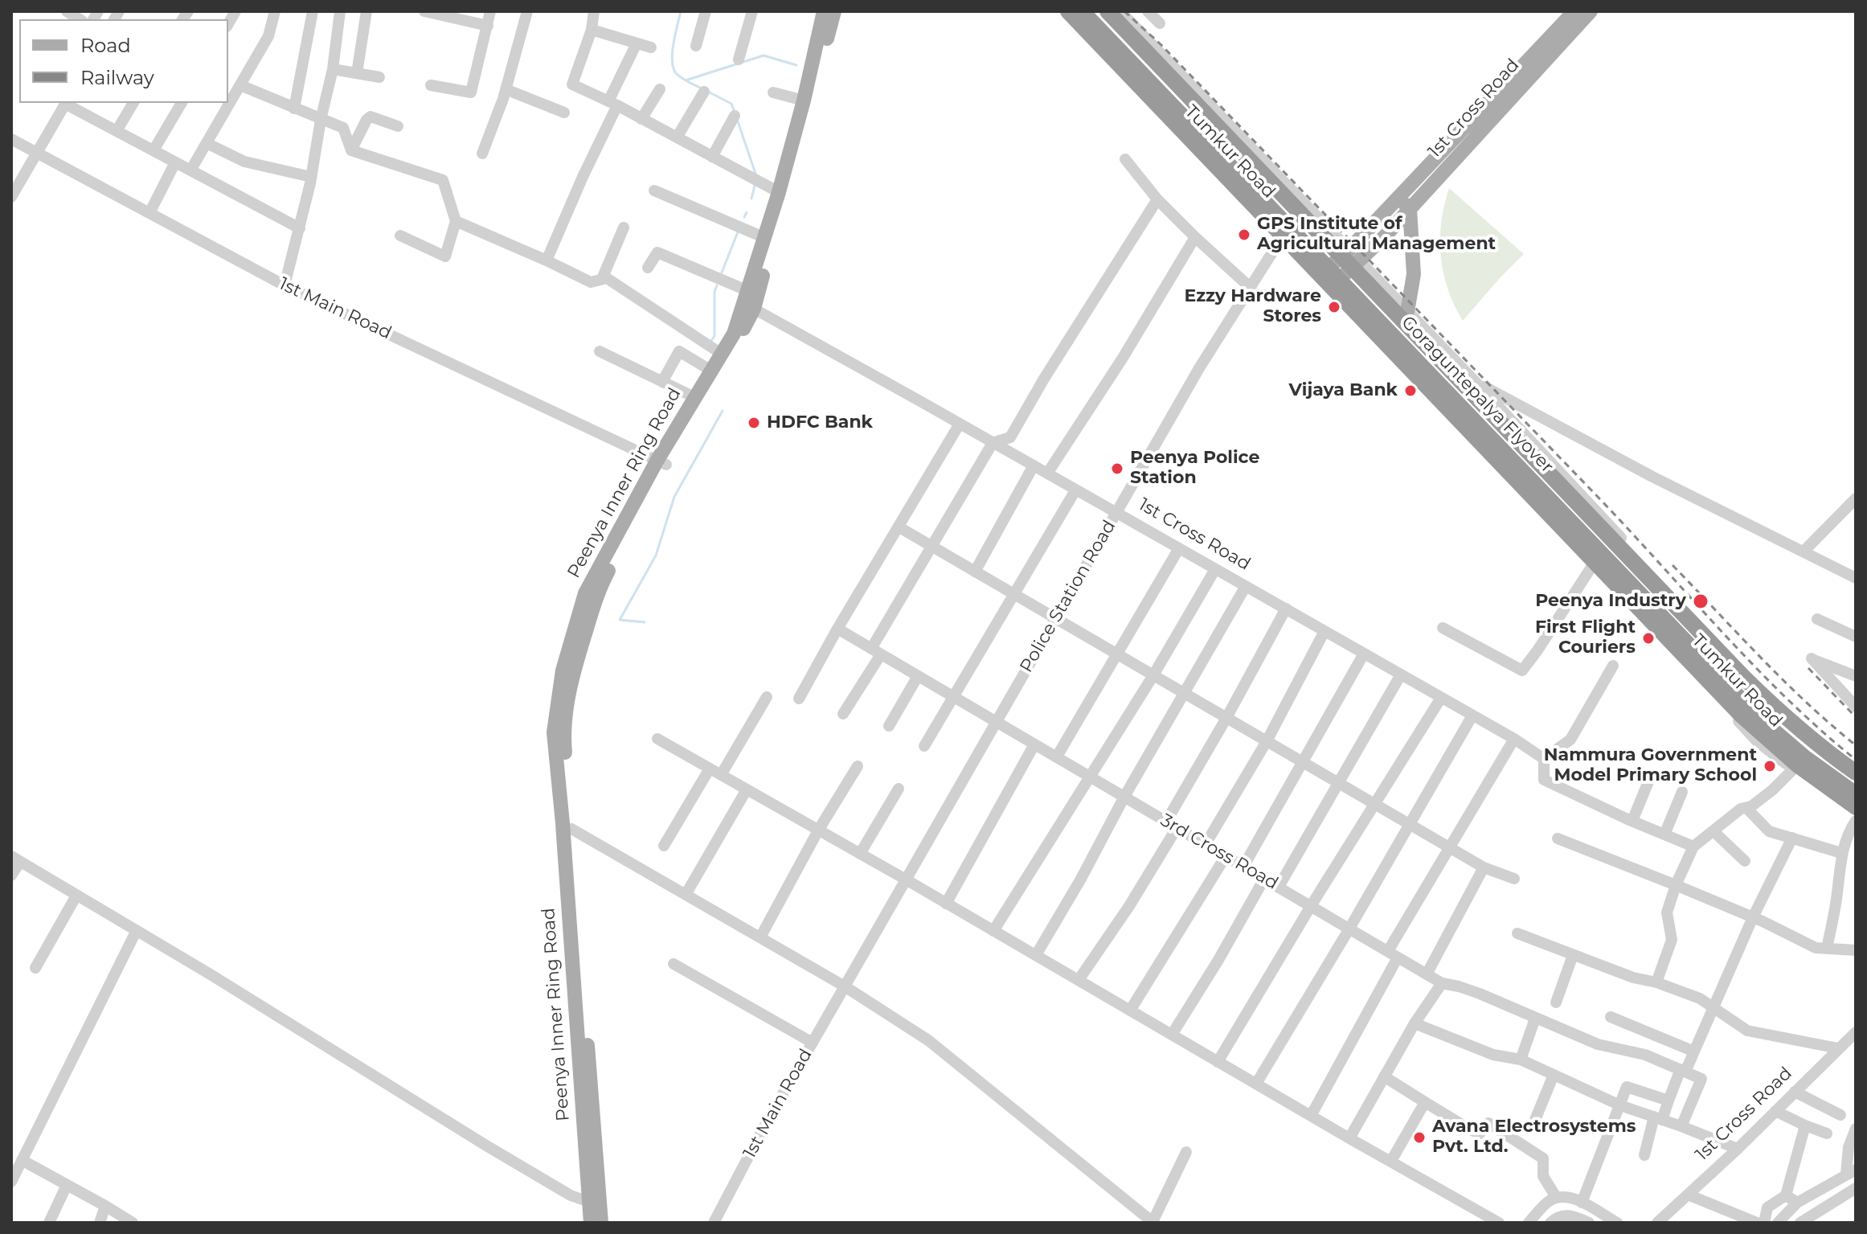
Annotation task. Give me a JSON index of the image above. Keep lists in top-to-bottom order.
{
  "streets": {
    "highway": ["Tumkur Road", "Goraguntepalya Flyover"],
    "main road": ["1st Cross Road", "Peenya Inner Ring Road"],
    "street": ["1st Main Road", "Police Station Road", "3rd Cross Road"]
  },
  "crossings": [
    ["1st Cross Road", "Tumkur Road"],
    ["1st Cross Road", "Peenya Inner Ring Road"],
    ["1st Cross Road", "Police Station Road"],
    ["Tumkur Road", "Police Station Road"],
    ["1st Main Road", "Peenya Inner Ring Road"],
    ["1st Main Road", "Police Station Road"],
    ["Police Station Road", "3rd Cross Road"]
  ],
  "places": [
    "GPS Institute of Agricultural Management",
    "Ezzy Hardware Stores",
    "Vijaya Bank",
    "HDFC Bank",
    "Peenya Police Station",
    "Peenya Industry",
    "First Flight Couriers",
    "Nammura Government Model Primary School",
    "Avana Electrosystems Pvt. Ltd."
  ],
  "legend": ["Road", "Railway"]
}
